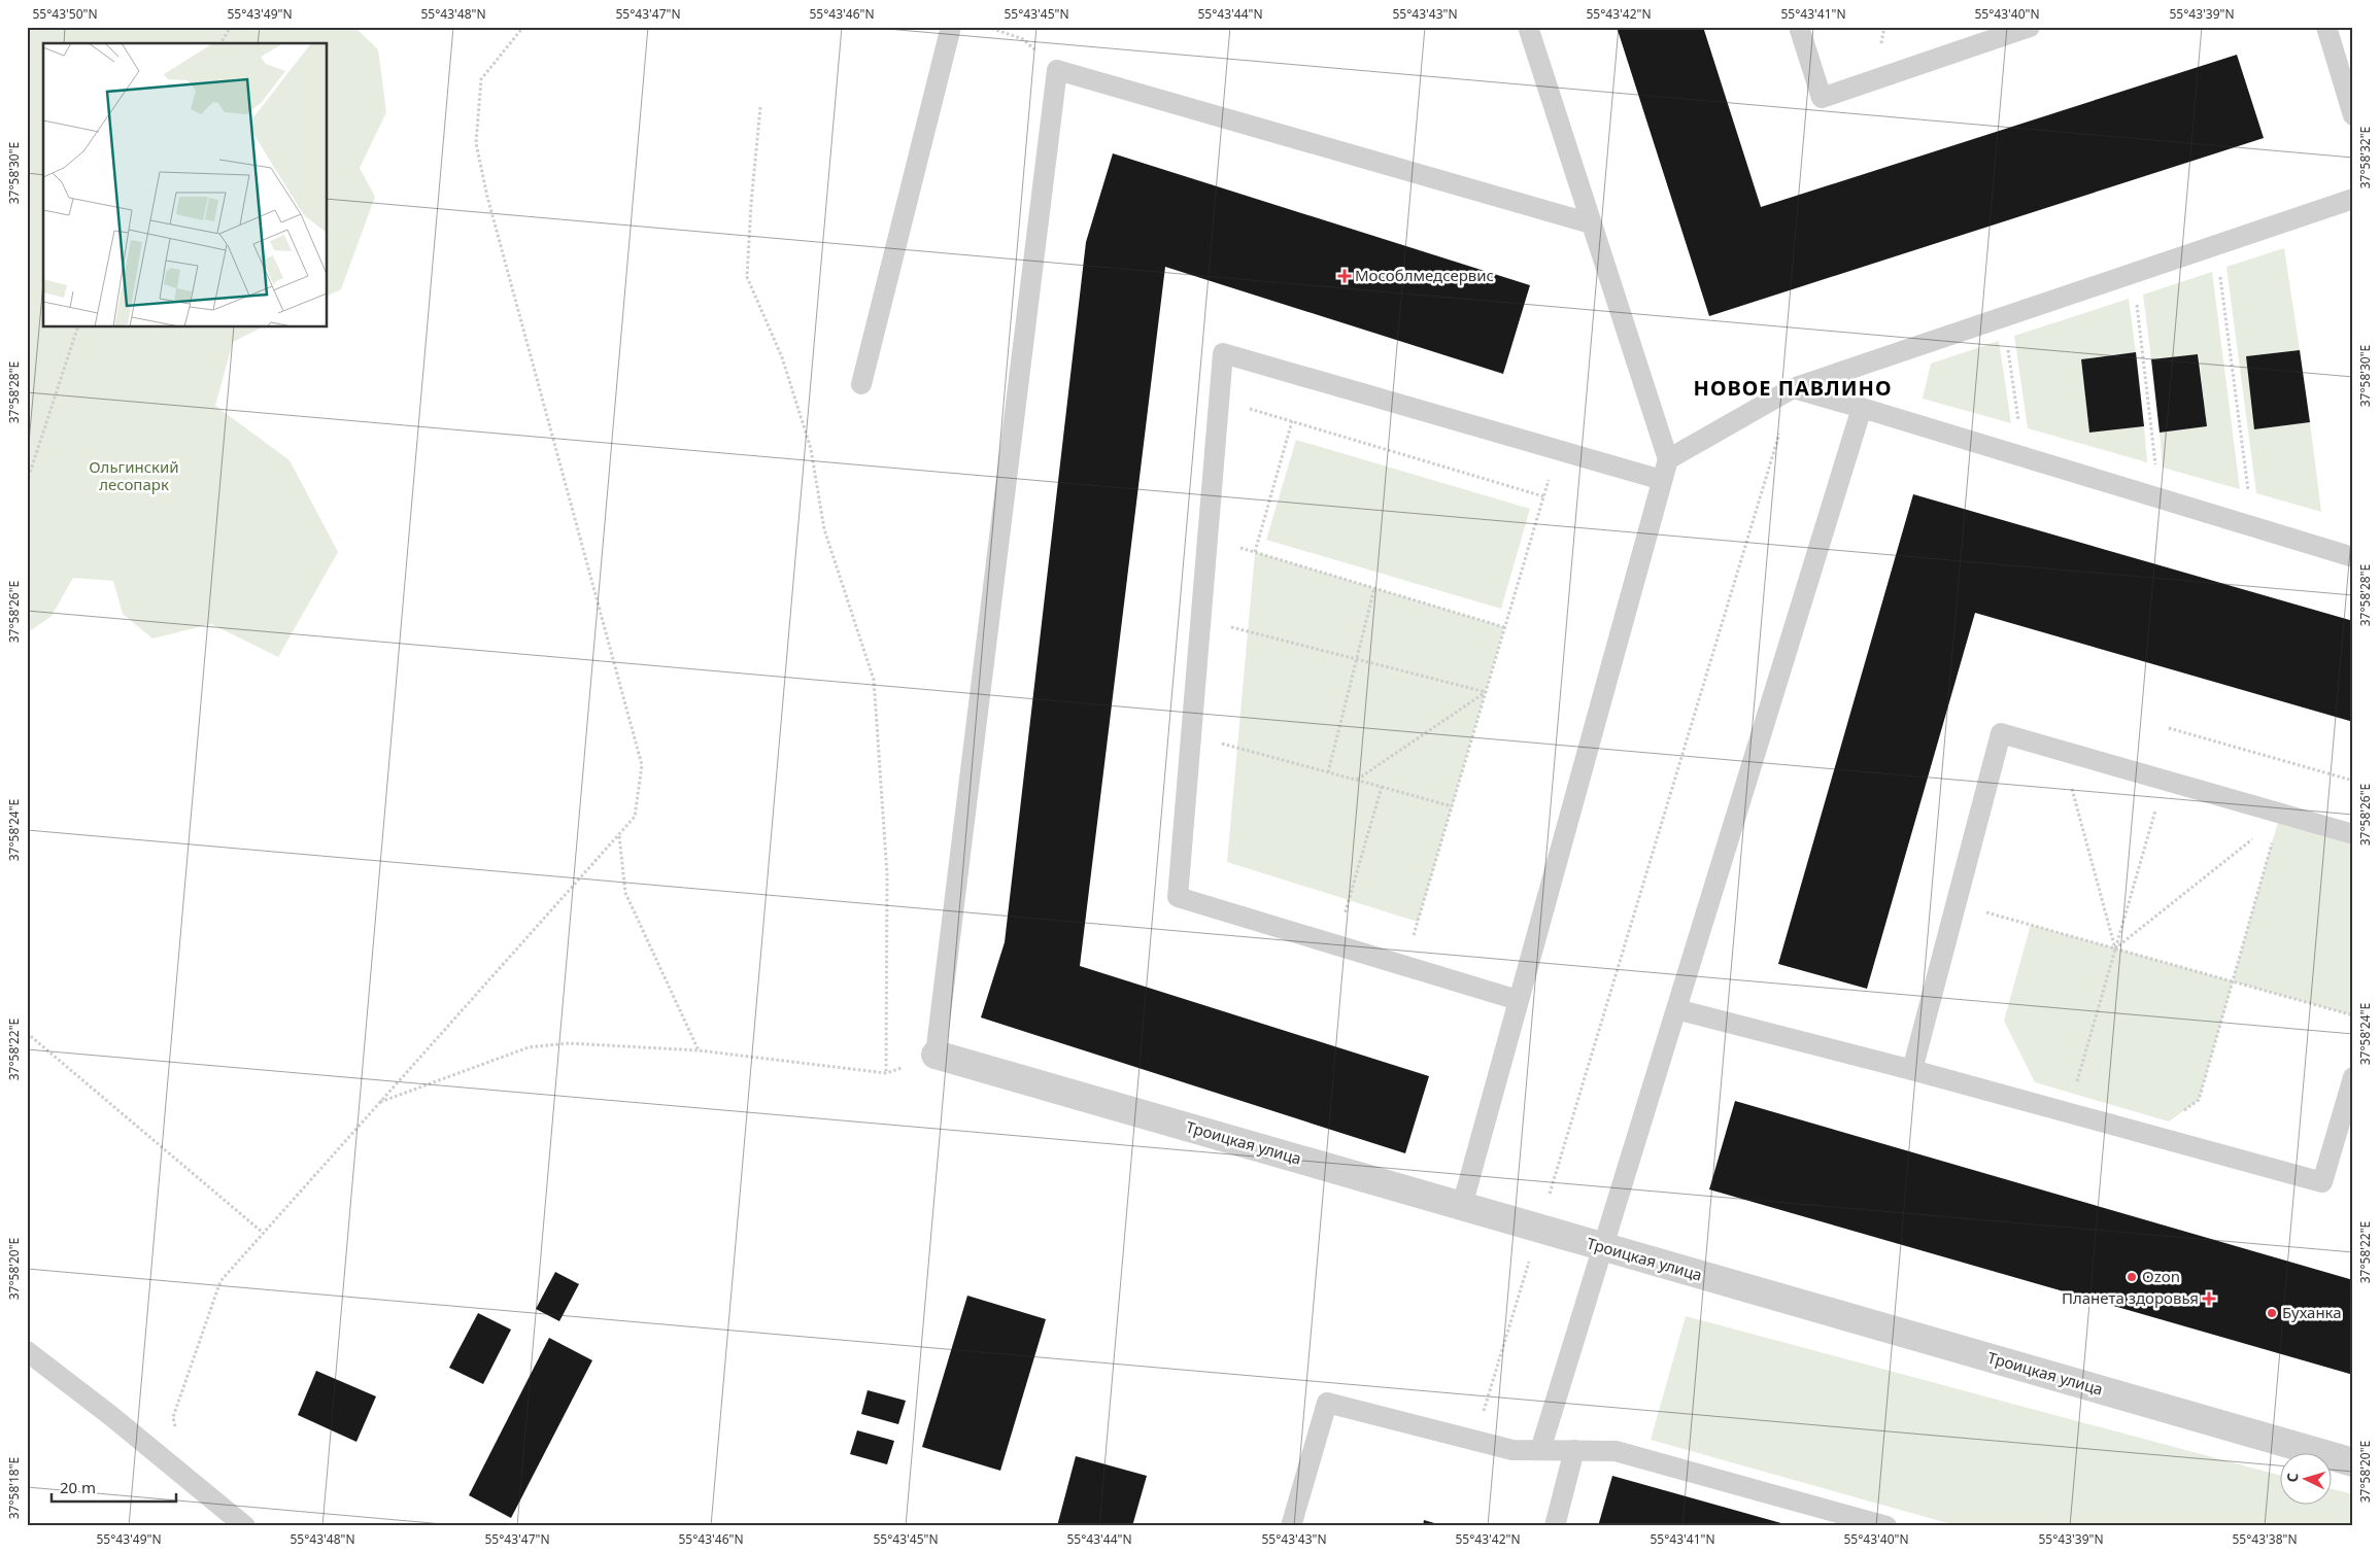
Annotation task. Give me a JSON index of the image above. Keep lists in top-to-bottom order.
{
  "streets": {
    "street": ["Троицкая улица"]
  },
  "districts": ["НОВОЕ ПАВЛИНО"],
  "parks": ["Ольгинский лесопарк"],
  "places": {
    "health": ["Мособлмедсервис", "Планета здоровья"],
    "other": ["Ozon", "Буханка"]
  },
  "scale_bar": "20 m",
  "north": "left",
  "coordinates": [
    "55°43'50\"N",
    "55°43'49\"N",
    "55°43'48\"N",
    "55°43'47\"N",
    "55°43'46\"N",
    "55°43'45\"N",
    "55°43'44\"N",
    "55°43'43\"N",
    "55°43'42\"N",
    "55°43'41\"N",
    "55°43'40\"N",
    "55°43'39\"N",
    "37°58'32\"E",
    "37°58'30\"E",
    "37°58'28\"E",
    "37°58'26\"E",
    "37°58'24\"E",
    "37°58'22\"E",
    "37°58'20\"E",
    "37°58'18\"E",
    "55°43'38\"N"
  ]
}
